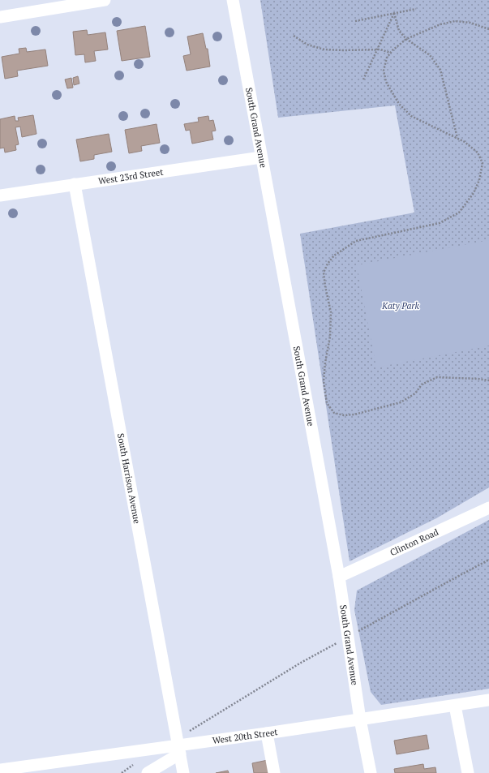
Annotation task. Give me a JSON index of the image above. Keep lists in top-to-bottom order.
{
  "streets": {
    "street": [
      "South Grand Avenue",
      "West 23rd Street",
      "South Harrison Avenue",
      "Clinton Road",
      "West 20th Street"
    ]
  },
  "crossings": [
    ["South Grand Avenue", "West 23rd Street"],
    ["South Grand Avenue", "Clinton Road"],
    ["South Grand Avenue", "West 20th Street"],
    ["West 23rd Street", "South Harrison Avenue"],
    ["South Harrison Avenue", "West 20th Street"]
  ],
  "parks": ["Katy Park"]
}
